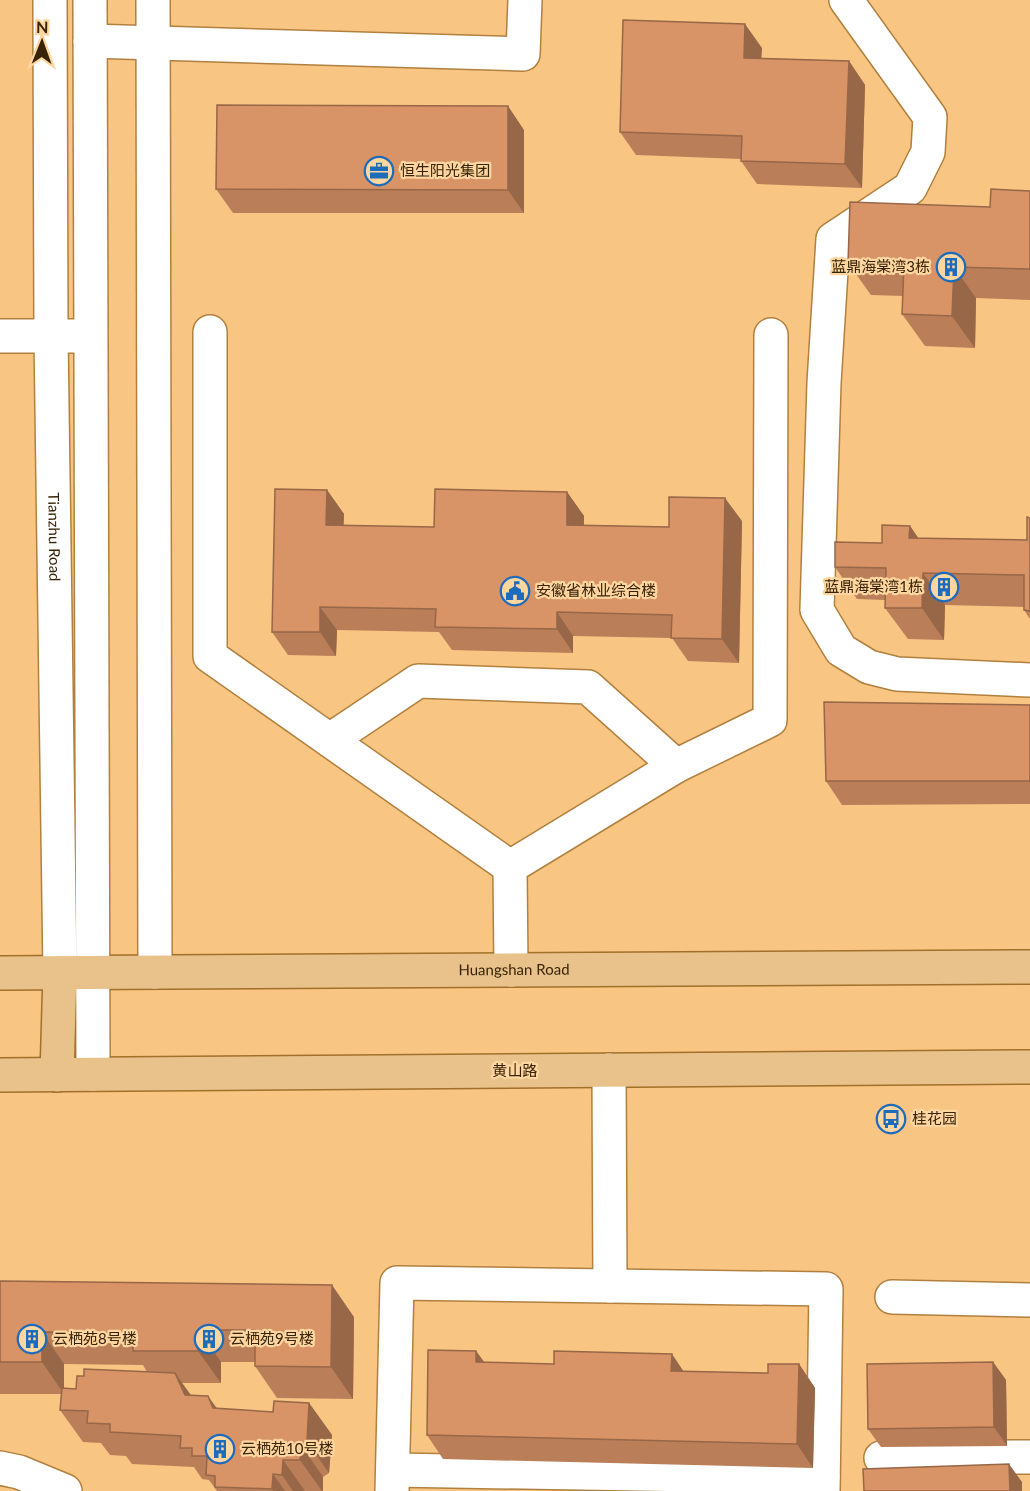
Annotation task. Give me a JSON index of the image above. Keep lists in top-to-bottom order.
{
  "streets": {
    "main road": ["Tianzhu Road", "Huangshan Road", "黄山路"]
  },
  "crossings": [
    ["Tianzhu Road", "Huangshan Road"],
    ["Tianzhu Road", "黄山路"]
  ],
  "places": {
    "office": ["恒生阳光集团"],
    "building": [
      "蓝鼎海棠湾3栋",
      "蓝鼎海棠湾1栋",
      "云栖苑8号楼",
      "云栖苑9号楼",
      "云栖苑10号楼"
    ],
    "public building": ["安徽省林业综合楼"],
    "bus stop": ["桂花园"]
  },
  "north": "top"
}
